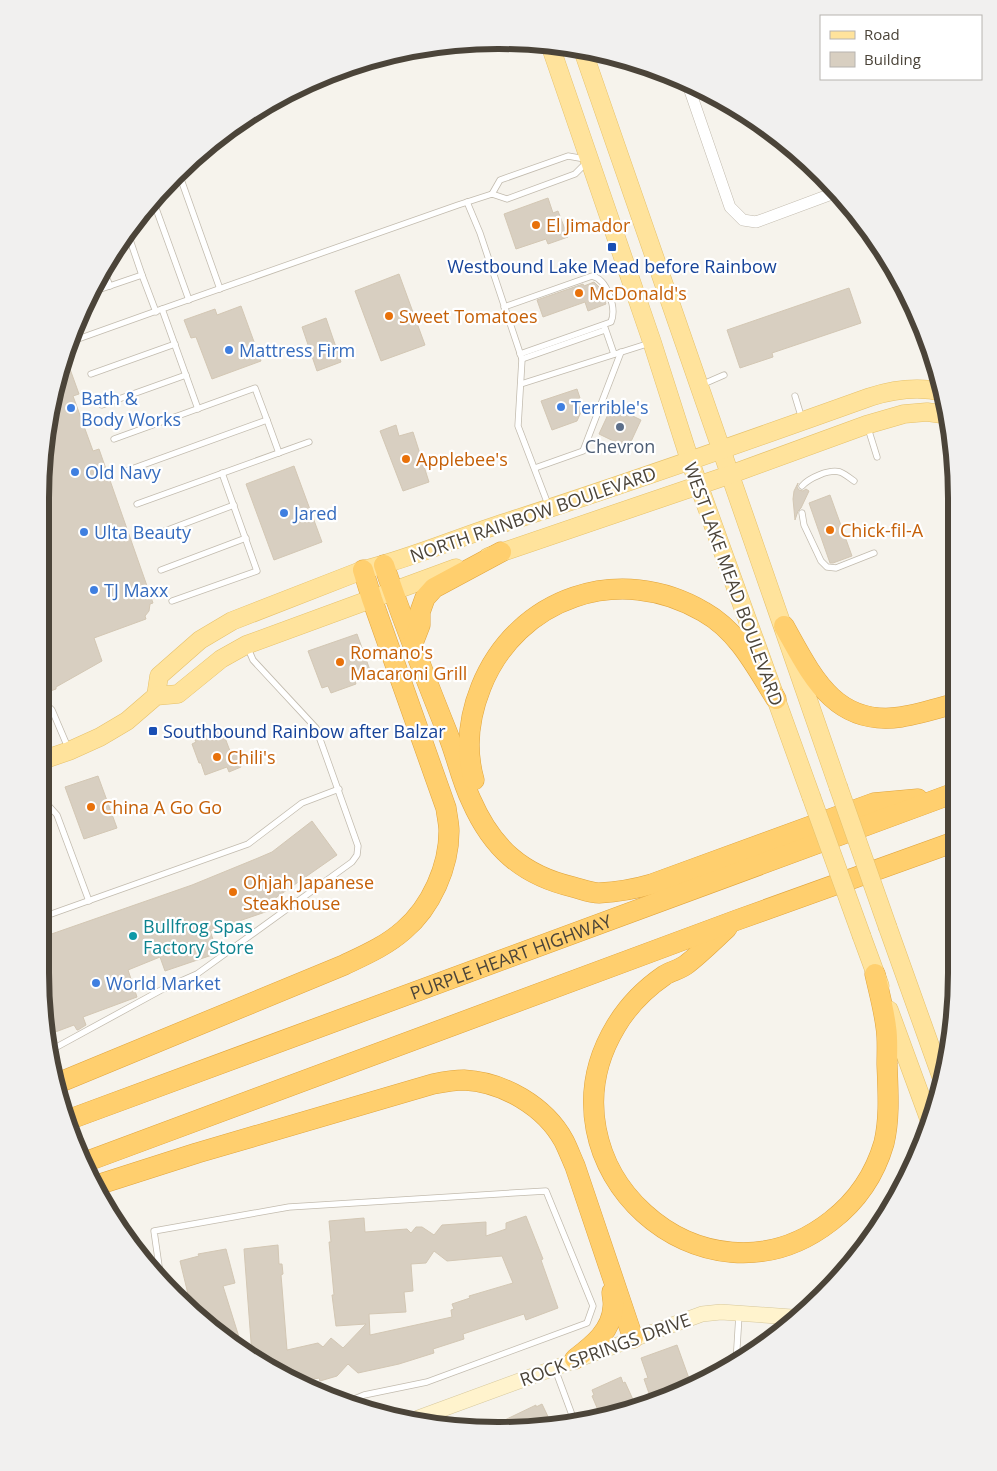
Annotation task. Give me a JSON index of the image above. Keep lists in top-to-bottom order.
{
  "streets": {
    "highway": ["PURPLE HEART HIGHWAY"],
    "main road": ["NORTH RAINBOW BOULEVARD", "WEST LAKE MEAD BOULEVARD", "ROCK SPRINGS DRIVE"]
  },
  "crossings": [
    ["NORTH RAINBOW BOULEVARD", "WEST LAKE MEAD BOULEVARD"]
  ],
  "places": {
    "other": [
      "El Jimador",
      "McDonald's",
      "Sweet Tomatoes",
      "Mattress Firm",
      "Terrible's",
      "Bath & Body Works",
      "Chevron",
      "Applebee's",
      "Old Navy",
      "Jared",
      "Chick-fil-A",
      "Ulta Beauty",
      "TJ Maxx",
      "Romano's Macaroni Grill",
      "Chili's",
      "China A Go Go",
      "Ohjah Japanese Steakhouse",
      "Bullfrog Spas Factory Store",
      "World Market"
    ],
    "transit": ["Westbound Lake Mead before Rainbow", "Southbound Rainbow after Balzar"]
  },
  "legend": ["Road", "Building"]
}
